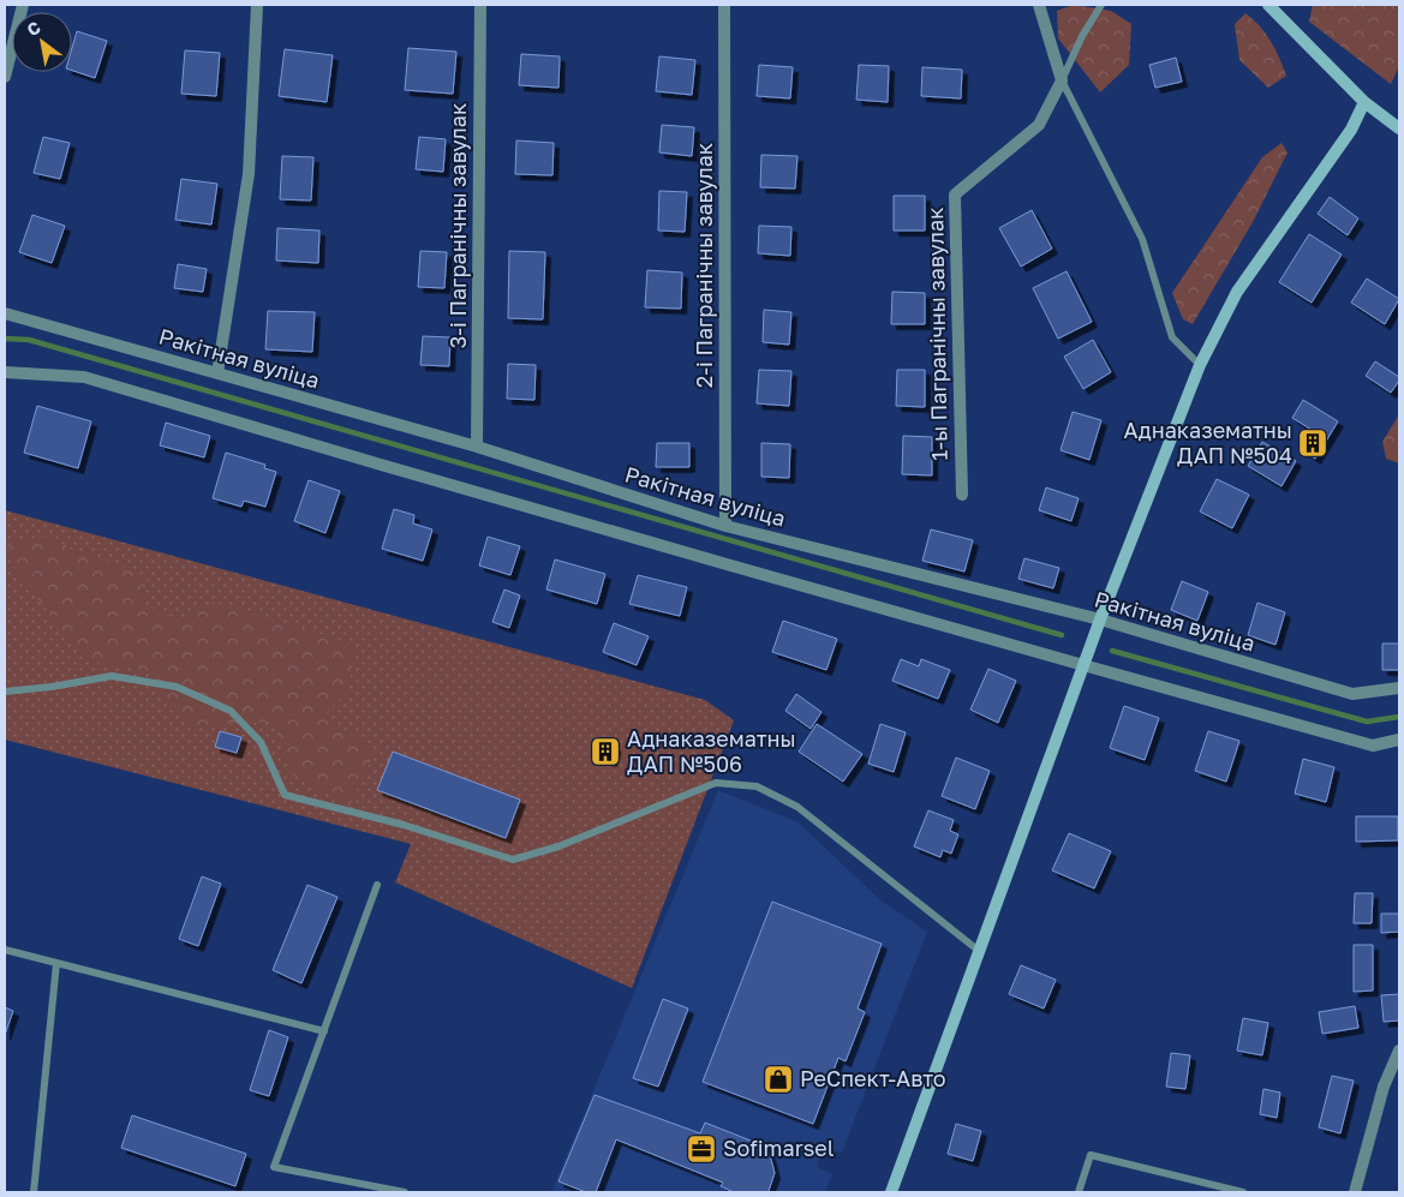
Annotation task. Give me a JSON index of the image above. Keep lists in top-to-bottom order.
{
  "streets": {
    "street": [
      "3-і Пагранічны завулак",
      "2-і Пагранічны завулак",
      "1-ы Пагранічны завулак",
      "Ракітная вуліца"
    ]
  },
  "crossings": [
    ["3-і Пагранічны завулак", "Ракітная вуліца"],
    ["2-і Пагранічны завулак", "Ракітная вуліца"]
  ],
  "places": {
    "building": ["Аднаказематны ДАП №504", "Аднаказематны ДАП №506"],
    "shop": ["РеСпект-Авто"],
    "office": ["Sofimarsel"]
  },
  "north": "top left"
}
